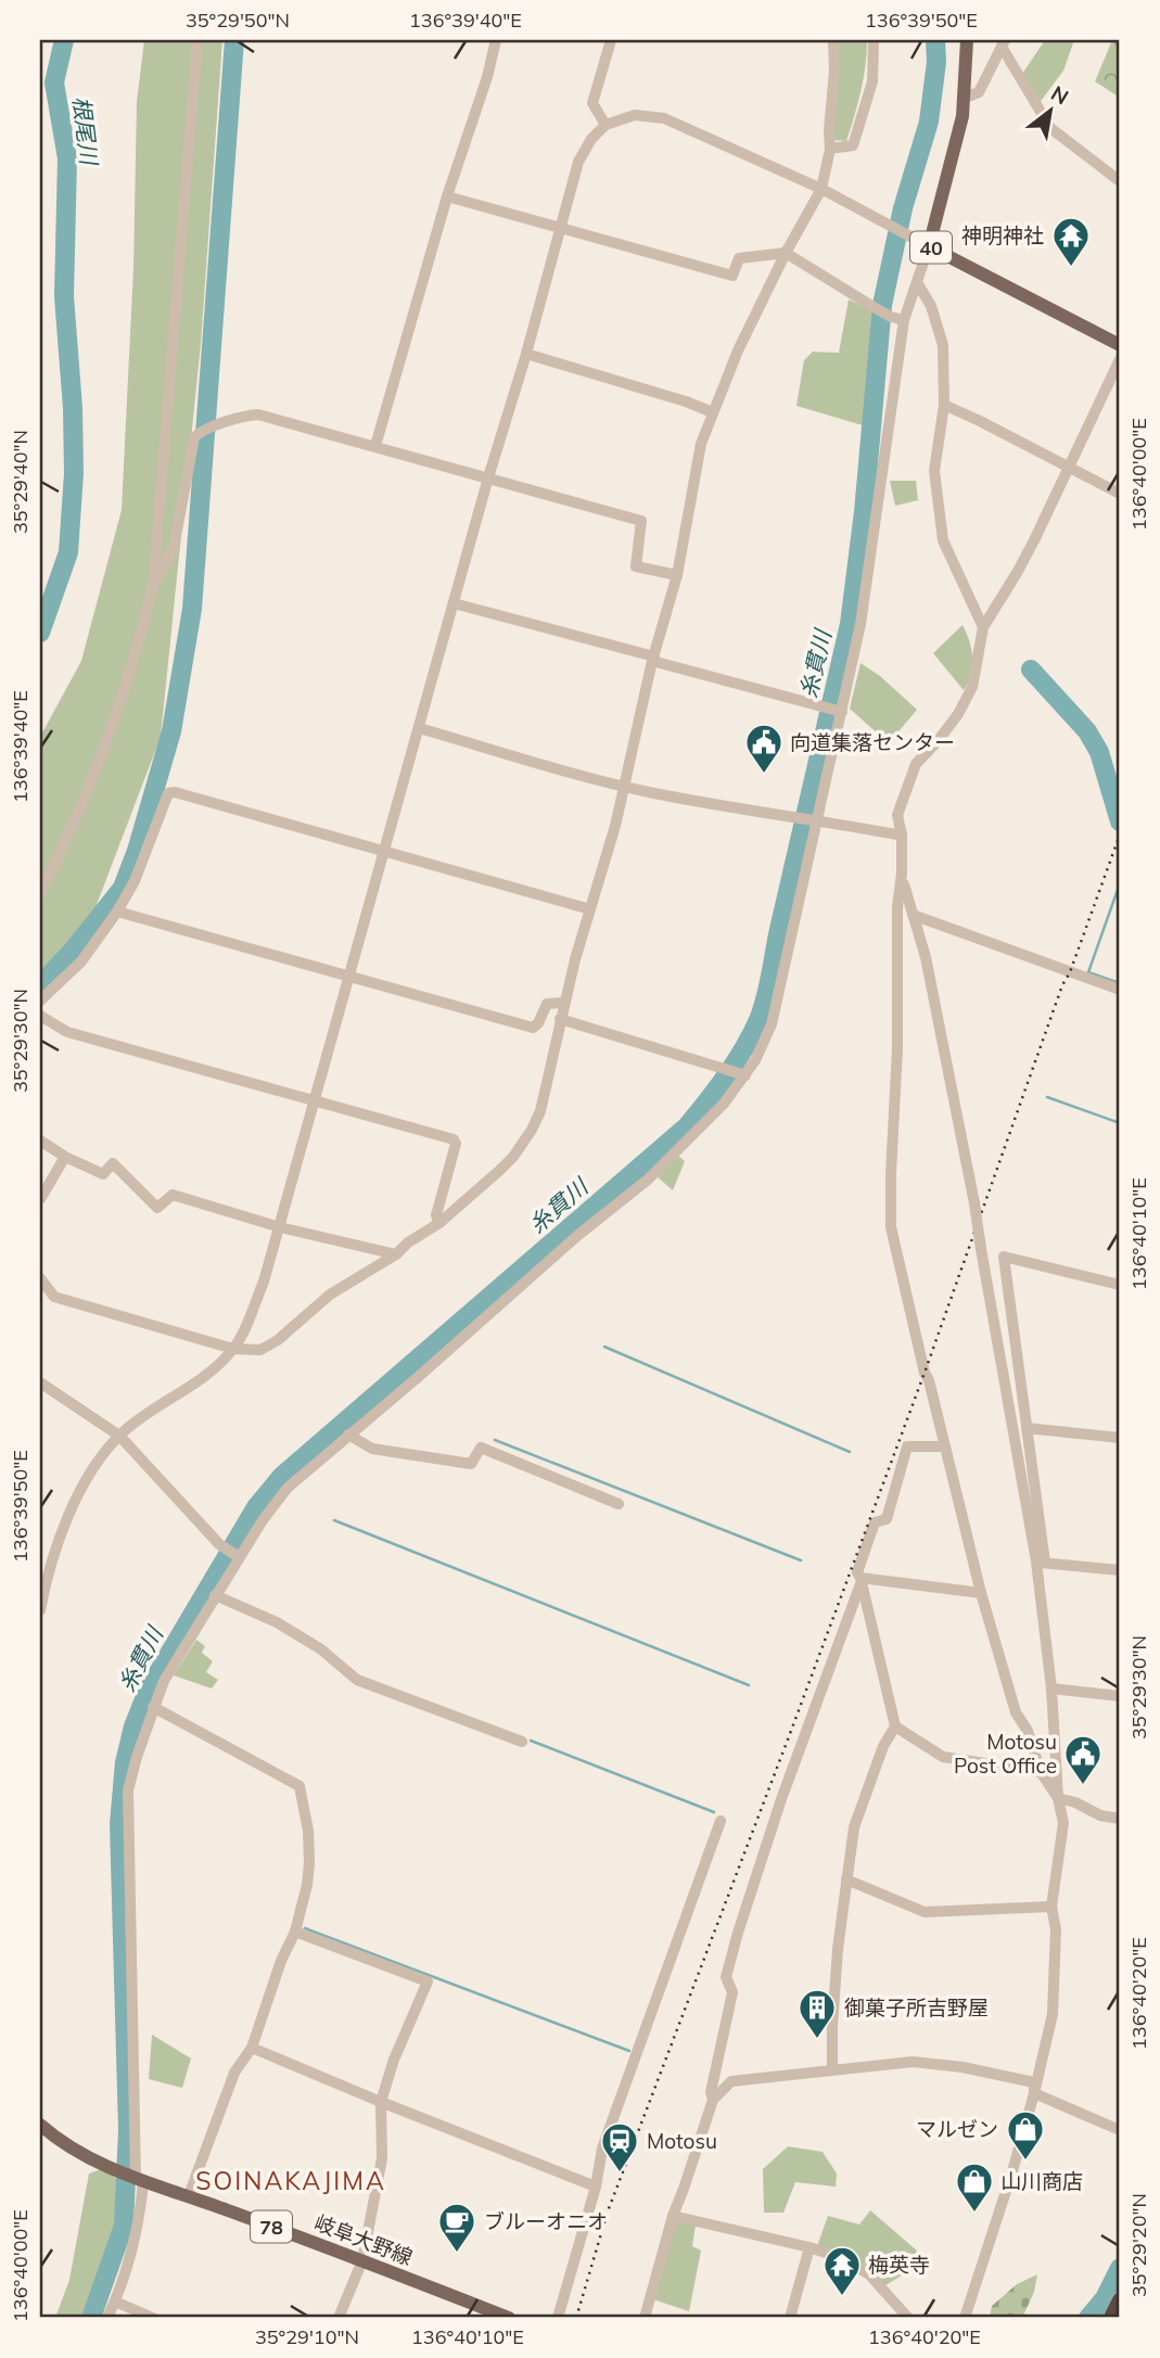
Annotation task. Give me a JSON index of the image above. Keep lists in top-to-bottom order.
{
  "streets": {
    "main road": ["40", "78", "岐阜大野線"]
  },
  "districts": ["SOINAKAJIMA"],
  "water": ["根尾川", "糸貫川"],
  "places": {
    "temple": ["神明神社", "梅英寺"],
    "public building": ["向道集落センター", "Motosu Post Office"],
    "building": ["御菓子所吉野屋"],
    "shop": ["マルゼン", "山川商店"],
    "station": ["Motosu"],
    "cafe": ["ブルーオニオ"]
  },
  "north": "top right",
  "coordinates": [
    "35°29'50\"N",
    "136°39'40\"E",
    "136°39'50\"E",
    "136°40'00\"E",
    "35°29'40\"N",
    "35°29'30\"N",
    "136°40'10\"E",
    "136°40'20\"E",
    "35°29'20\"N",
    "35°29'10\"N"
  ]
}
